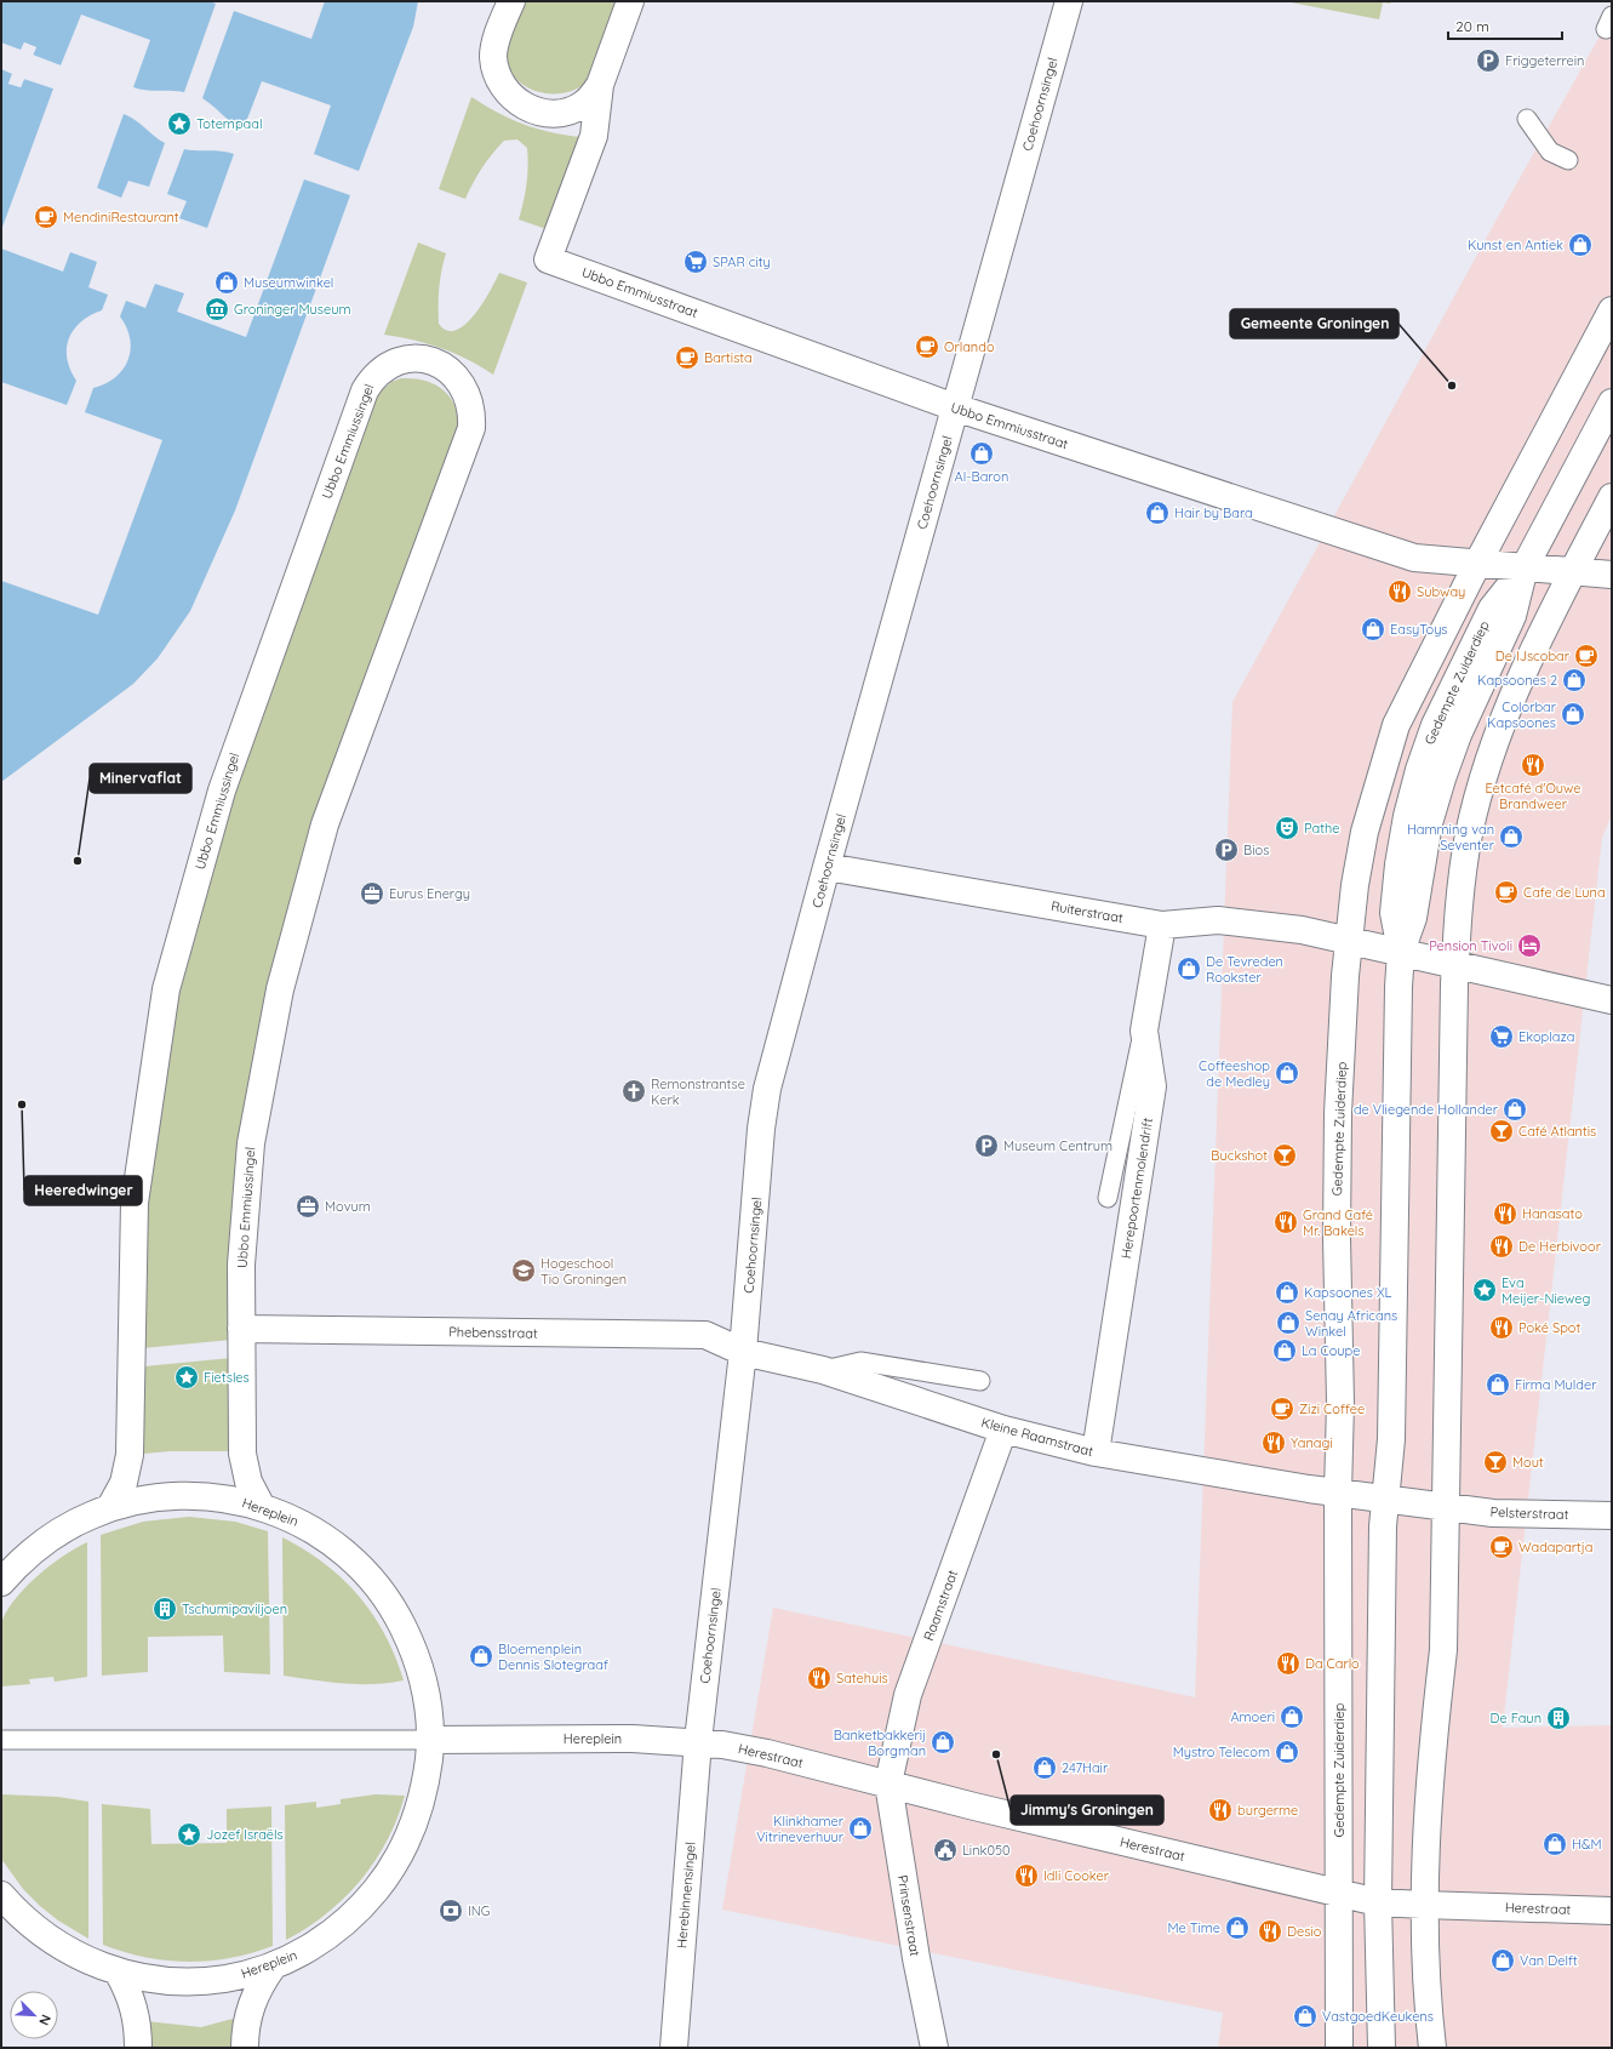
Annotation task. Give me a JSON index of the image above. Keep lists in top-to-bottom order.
{
  "streets": {
    "street": [
      "Coehoornsingel",
      "Ubbo Emmiusstraat",
      "Ubbo Emmiussingel",
      "Gedempte Zuiderdiep",
      "Ruiterstraat",
      "Herepoortenmolendrift",
      "Phebensstraat",
      "Kleine Raamstraat",
      "Hereplein",
      "Pelsterstraat",
      "Raamstraat",
      "Herestraat",
      "Herebinnensingel",
      "Prinsenstraat"
    ]
  },
  "crossings": [
    ["Coehoornsingel", "Ubbo Emmiusstraat"],
    ["Coehoornsingel", "Ruiterstraat"],
    ["Coehoornsingel", "Phebensstraat"],
    ["Coehoornsingel", "Kleine Raamstraat"],
    ["Coehoornsingel", "Hereplein"],
    ["Coehoornsingel", "Herestraat"],
    ["Coehoornsingel", "Herebinnensingel"],
    ["Ubbo Emmiusstraat", "Gedempte Zuiderdiep"],
    ["Ubbo Emmiussingel", "Phebensstraat"],
    ["Ubbo Emmiussingel", "Hereplein"],
    ["Gedempte Zuiderdiep", "Ruiterstraat"],
    ["Gedempte Zuiderdiep", "Kleine Raamstraat"],
    ["Gedempte Zuiderdiep", "Herestraat"],
    ["Ruiterstraat", "Herepoortenmolendrift"],
    ["Herepoortenmolendrift", "Kleine Raamstraat"],
    ["Phebensstraat", "Kleine Raamstraat"],
    ["Kleine Raamstraat", "Raamstraat"],
    ["Hereplein", "Herestraat"],
    ["Hereplein", "Herebinnensingel"],
    ["Raamstraat", "Herestraat"],
    ["Raamstraat", "Prinsenstraat"],
    ["Herestraat", "Herebinnensingel"],
    ["Herestraat", "Prinsenstraat"]
  ],
  "places": {
    "parking": ["Friggeterrein", "Bios", "Museum Centrum"],
    "place": [
      "Totempaal",
      "Eva Meijer-Nieweg",
      "Fietsles",
      "Jozef Israëls"
    ],
    "cafe": [
      "MendiniRestaurant",
      "Orlando",
      "Bartista",
      "De IJscobar",
      "Cafe de Luna",
      "Zizi Coffee",
      "Wadapartja"
    ],
    "shop": [
      "Kunst en Antiek",
      "Museumwinkel",
      "Al-Baron",
      "Hair by Bara",
      "EasyToys",
      "Kapsoones 2",
      "Colorbar Kapsoones",
      "Hamming van Seventer",
      "De Tevreden Rookster",
      "Coffeeshop de Medley",
      "de Vliegende Hollander",
      "Kapsoones XL",
      "Senay Africans Winkel",
      "La Coupe",
      "Firma Mulder",
      "Bloemenplein Dennis Slotegraaf",
      "Amoeri",
      "Banketbakkerij Borgman",
      "Mystro Telecom",
      "247Hair",
      "Klinkhamer Vitrineverhuur",
      "H&M",
      "Me Time",
      "Van Delft",
      "VastgoedKeukens"
    ],
    "supermarket": ["SPAR city", "Ekoplaza"],
    "museum": ["Groninger Museum"],
    "other": [
      "Gemeente Groningen",
      "Minervaflat",
      "Heeredwinger",
      "Jimmy's Groningen"
    ],
    "restaurant": [
      "Subway",
      "Eetcafé d'Ouwe Brandweer",
      "Hanasato",
      "Grand Café Mr. Bakels",
      "De Herbivoor",
      "Poké Spot",
      "Yanagi",
      "Da Carlo",
      "Satehuis",
      "burgerme",
      "Idli Cooker",
      "Desio"
    ],
    "theatre": ["Pathe"],
    "office": ["Eurus Energy", "Movum"],
    "hotel": ["Pension Tivoli"],
    "church": ["Remonstrantse Kerk"],
    "bar": ["Café Atlantis", "Buckshot", "Mout"],
    "school or university": ["Hogeschool Tio Groningen"],
    "building": ["Tschumipaviljoen", "De Faun"],
    "public building": ["Link050"],
    "bank": ["ING"]
  },
  "scale_bar": "20 m",
  "north": "bottom right"
}
